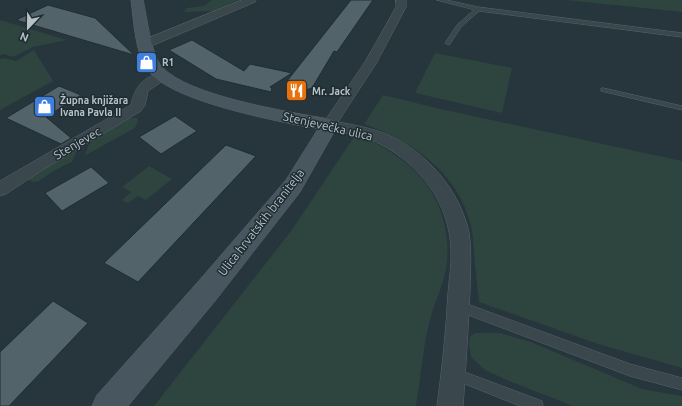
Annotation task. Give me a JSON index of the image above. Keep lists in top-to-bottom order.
{
  "streets": {
    "street": ["Stenjevečka ulica", "Stenjevec", "Ulica hrvatskih branitelja"]
  },
  "crossings": [
    ["Stenjevečka ulica", "Stenjevec"],
    ["Stenjevečka ulica", "Ulica hrvatskih branitelja"]
  ],
  "places": {
    "shop": ["R1", "Župna knjižara Ivana Pavla II"],
    "restaurant": ["Mr. Jack"]
  },
  "north": "bottom"
}
